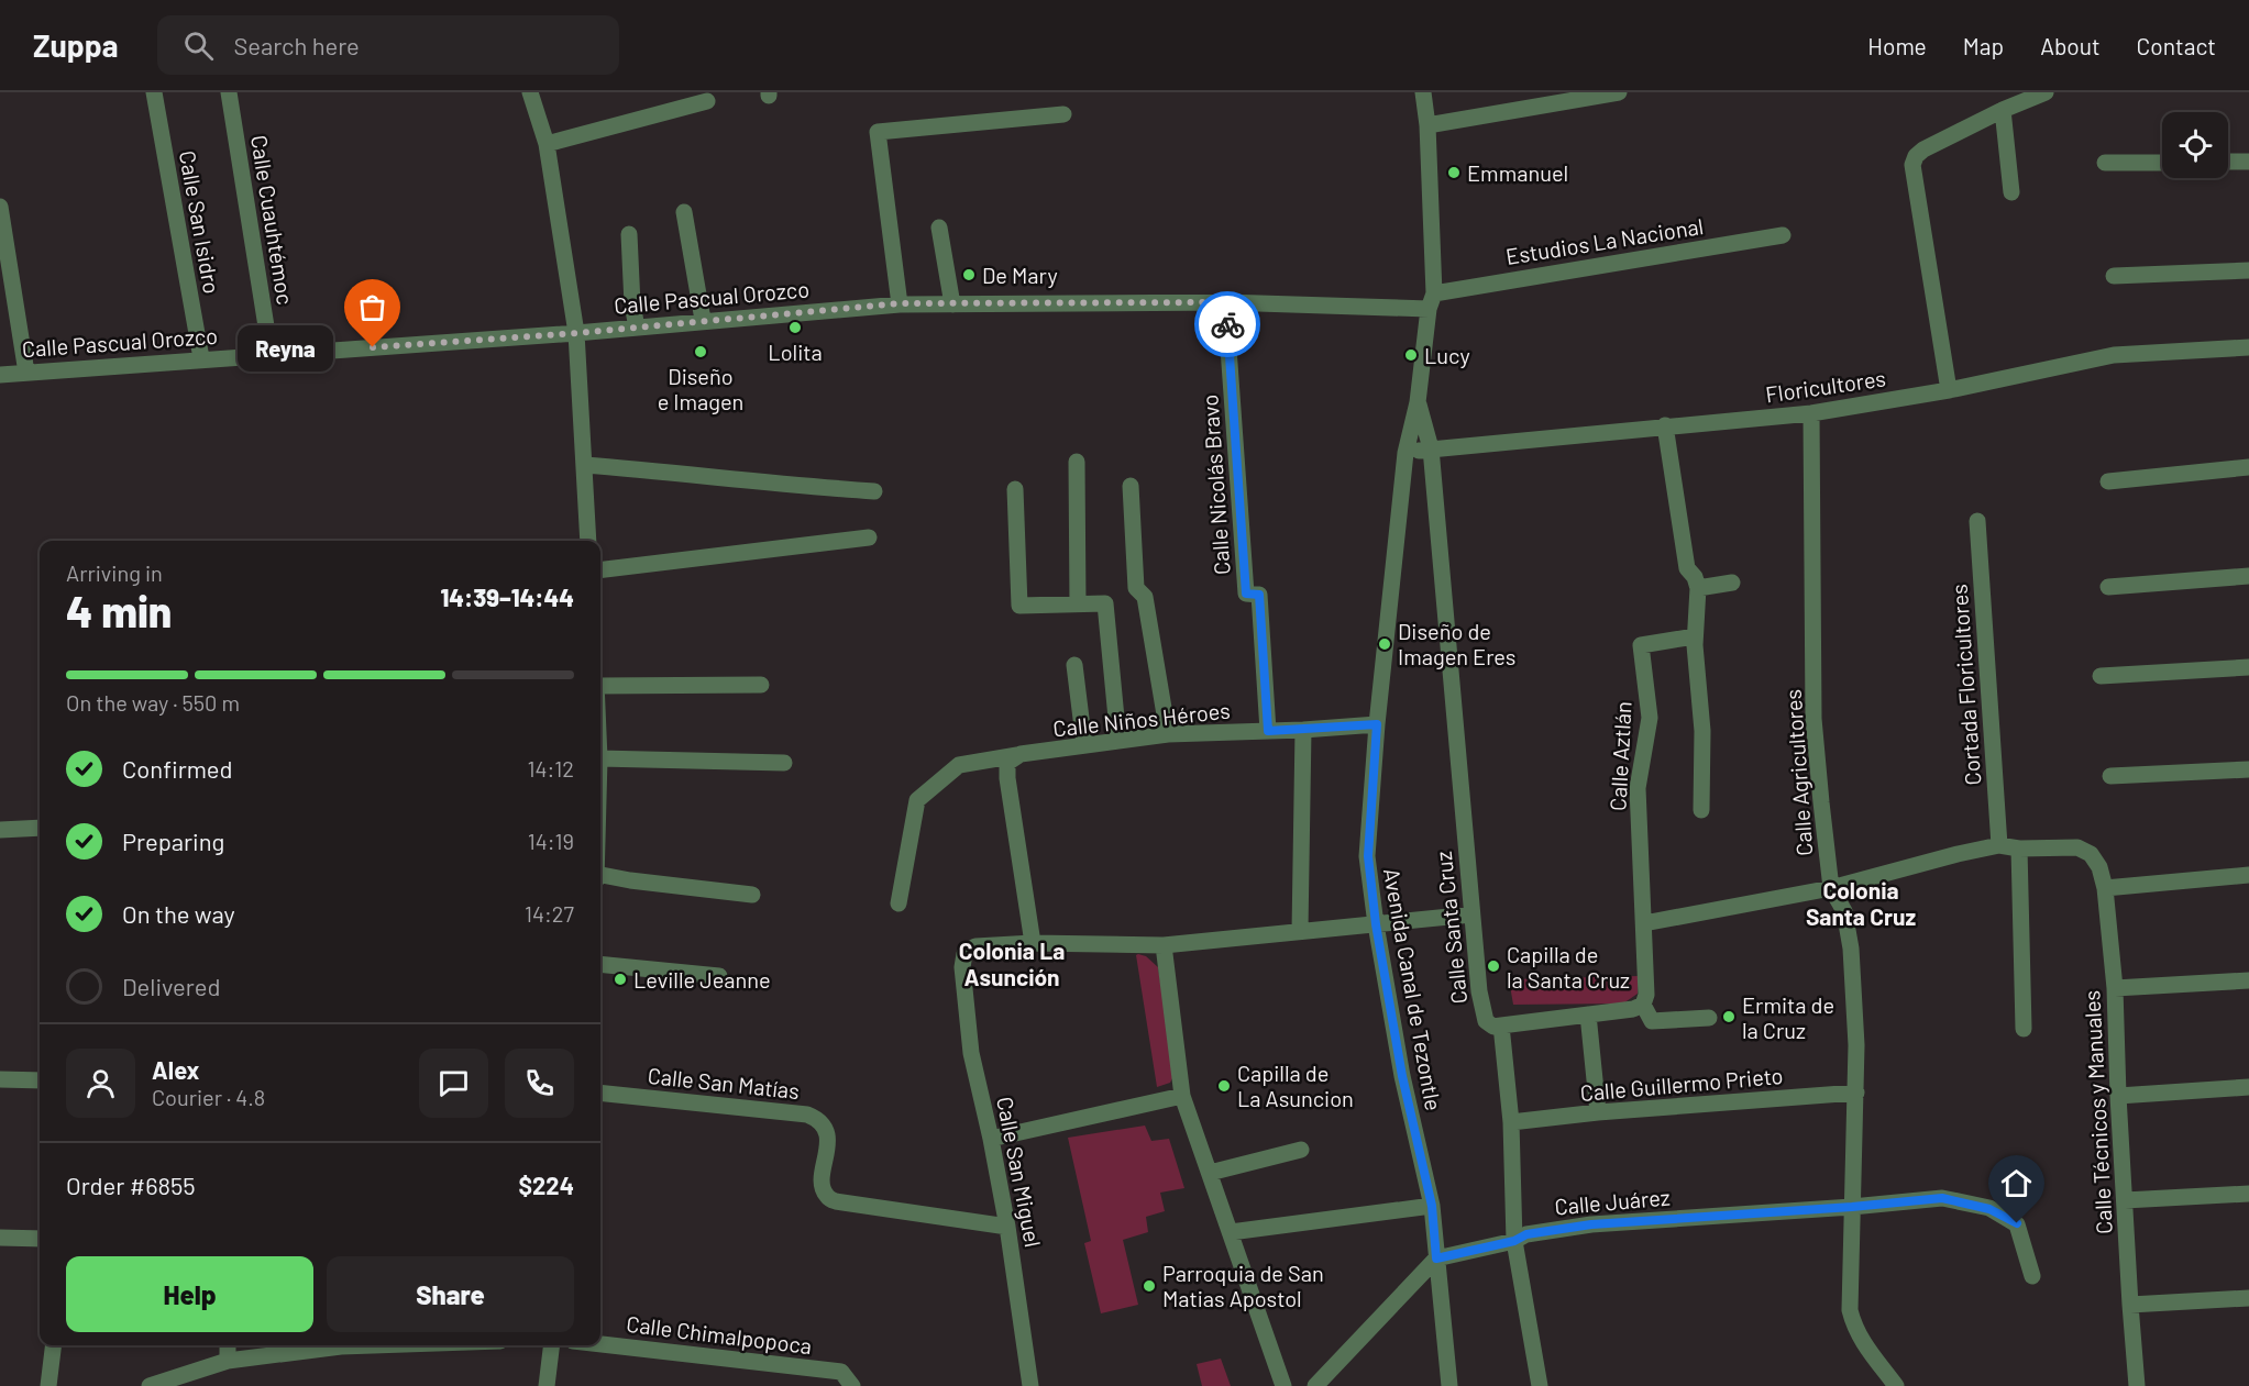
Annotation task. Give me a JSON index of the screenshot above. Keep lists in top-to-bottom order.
{
  "streets": {
    "street": [
      "Calle Cuauhtémoc",
      "Calle San Isidro",
      "Estudios La Nacional",
      "Calle Pascual Orozco",
      "Floricultores",
      "Calle Nicolás Bravo",
      "Cortada Floricultores",
      "Calle Niños Héroes",
      "Calle Aztlán",
      "Calle Agricultores",
      "Calle Santa Cruz",
      "Avenida Canal de Tezontle",
      "Calle San Matías",
      "Calle Guillermo Prieto",
      "Calle Técnicos y Manuales",
      "Calle San Miguel",
      "Calle Juárez",
      "Calle Chimalpopoca"
    ]
  },
  "crossings": [
    ["Calle Cuauhtémoc", "Calle Pascual Orozco"],
    ["Calle San Isidro", "Calle Pascual Orozco"],
    ["Estudios La Nacional", "Calle Pascual Orozco"],
    ["Estudios La Nacional", "Avenida Canal de Tezontle"],
    ["Calle Pascual Orozco", "Calle Nicolás Bravo"],
    ["Calle Pascual Orozco", "Avenida Canal de Tezontle"],
    ["Floricultores", "Calle Agricultores"],
    ["Floricultores", "Calle Santa Cruz"],
    ["Floricultores", "Avenida Canal de Tezontle"],
    ["Calle Nicolás Bravo", "Calle Niños Héroes"],
    ["Calle Niños Héroes", "Avenida Canal de Tezontle"],
    ["Calle Agricultores", "Calle Guillermo Prieto"],
    ["Calle Agricultores", "Calle Juárez"],
    ["Calle Santa Cruz", "Avenida Canal de Tezontle"],
    ["Avenida Canal de Tezontle", "Calle Juárez"],
    ["Calle San Matías", "Calle San Miguel"]
  ],
  "districts": ["Colonia Santa Cruz", "Colonia La Asunción"],
  "places": [
    "Emmanuel",
    "De Mary",
    "Lolita",
    "Reyna",
    "Diseño e Imagen",
    "Lucy",
    "Diseño de Imagen Eres",
    "Capilla de la Santa Cruz",
    "Leville Jeanne",
    "Ermita de la Cruz",
    "Capilla de La Asuncion",
    "Parroquia de San Matias Apostol"
  ],
  "page": {
    "header": "Zuppa",
    "search": "Search here",
    "nav": [
      "Home",
      "Map",
      "About",
      "Contact"
    ],
    "bubble": "Reyna",
    "heading": ["4 min", "Arriving in", "14:39–14:44"],
    "panel": [
      "Alex",
      "Courier · 4.8",
      "Order #6855",
      "$224"
    ],
    "bar": "On the way · 550 m",
    "list": [
      ["Confirmed", "14:12"],
      ["Preparing", "14:19"],
      ["On the way", "14:27"],
      "Delivered"
    ],
    "buttons": ["Help", "Share"]
  }
}
